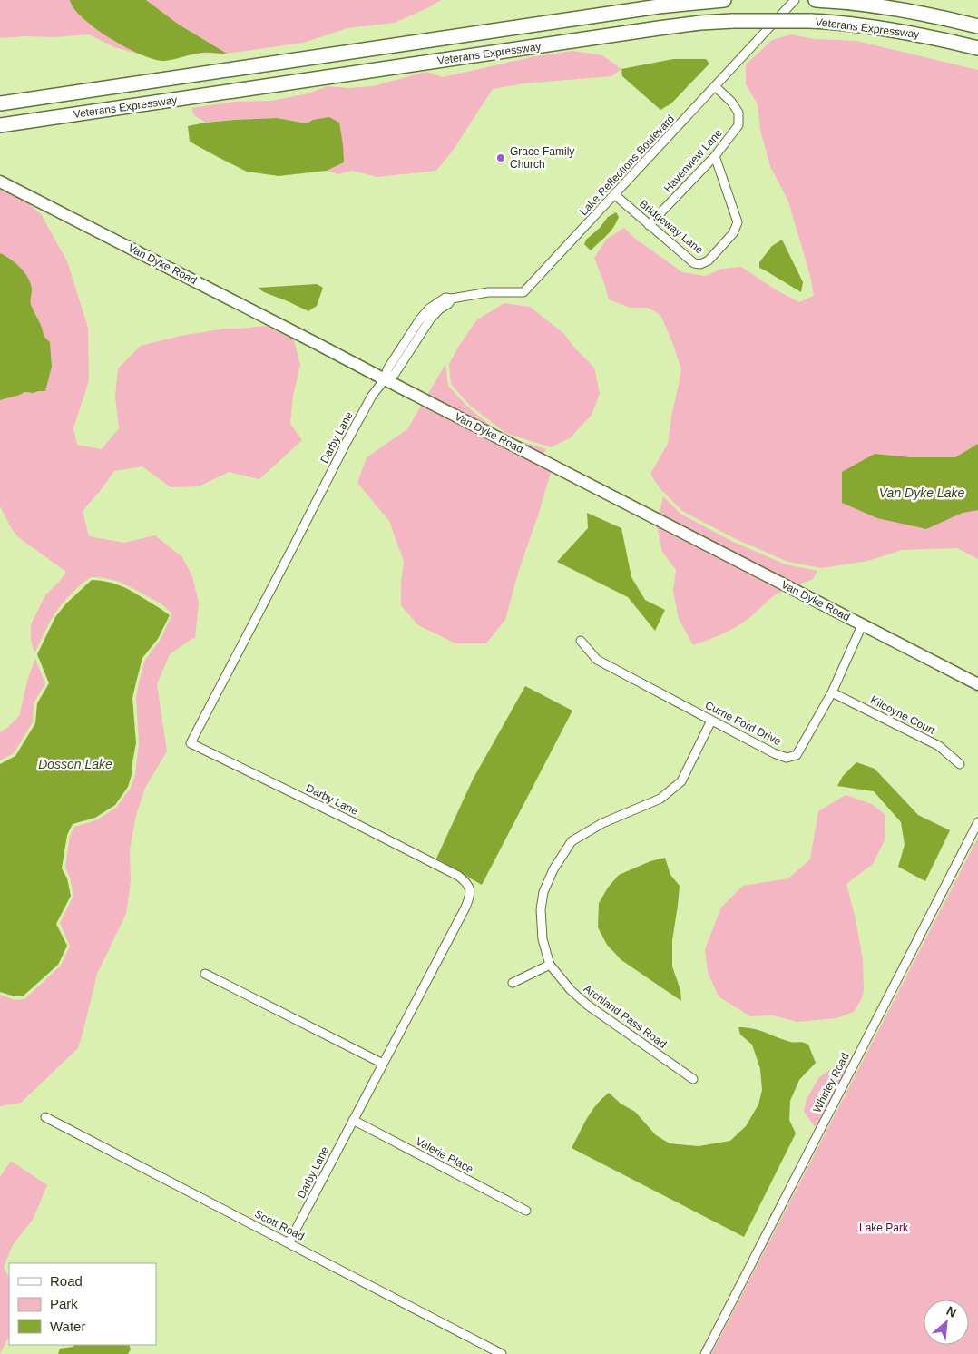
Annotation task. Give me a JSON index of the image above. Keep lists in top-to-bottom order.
{
  "streets": {
    "highway": ["Veterans Expressway"],
    "main road": ["Van Dyke Road"],
    "street": [
      "Havenview Lane",
      "Lake Reflections Boulevard",
      "Bridgeway Lane",
      "Darby Lane",
      "Kilcoyne Court",
      "Currie Ford Drive",
      "Archland Pass Road",
      "Whirley Road",
      "Valerie Place",
      "Scott Road"
    ]
  },
  "crossings": [
    ["Havenview Lane", "Lake Reflections Boulevard"],
    ["Havenview Lane", "Bridgeway Lane"],
    ["Lake Reflections Boulevard", "Bridgeway Lane"],
    ["Lake Reflections Boulevard", "Van Dyke Road"],
    ["Lake Reflections Boulevard", "Darby Lane"],
    ["Van Dyke Road", "Darby Lane"],
    ["Van Dyke Road", "Currie Ford Drive"],
    ["Darby Lane", "Valerie Place"],
    ["Darby Lane", "Scott Road"],
    ["Kilcoyne Court", "Currie Ford Drive"],
    ["Currie Ford Drive", "Archland Pass Road"]
  ],
  "water": ["Van Dyke Lake", "Dosson Lake"],
  "parks": ["Lake Park"],
  "places": ["Grace Family Church"],
  "legend": ["Road", "Park", "Water"],
  "north": "top right"
}
